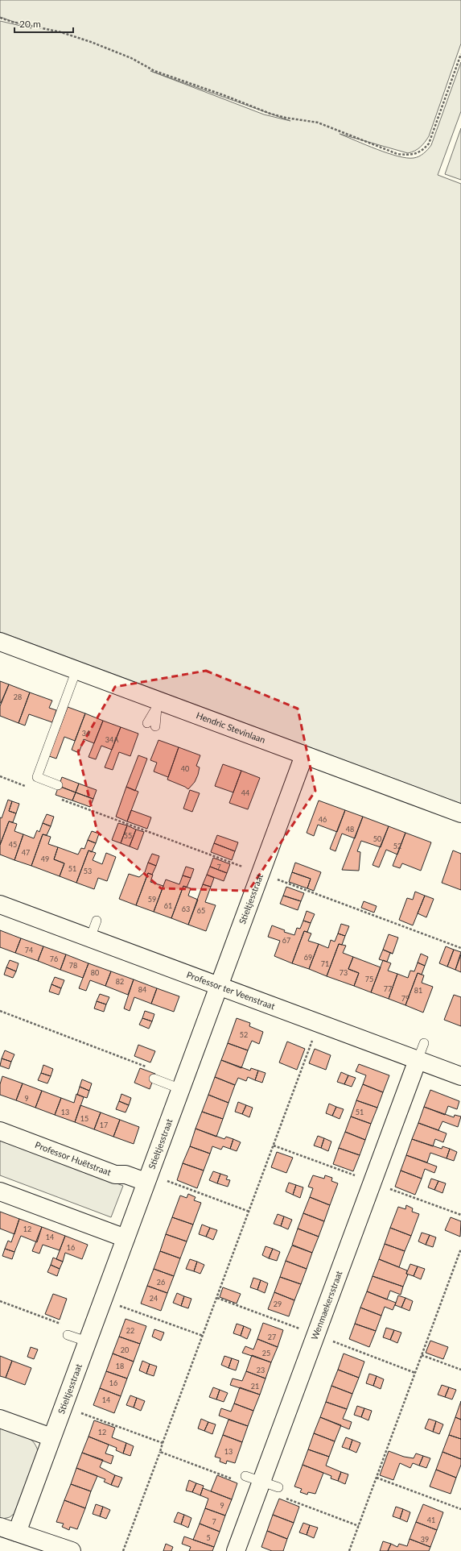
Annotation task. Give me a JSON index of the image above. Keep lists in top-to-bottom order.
{
  "streets": {
    "street": [
      "Hendric Stevinlaan",
      "Stieltjesstraat",
      "Professor ter Veenstraat",
      "Professor Huëtstraat",
      "Wenmaekersstraat"
    ]
  },
  "crossings": [
    ["Hendric Stevinlaan", "Stieltjesstraat"],
    ["Stieltjesstraat", "Professor ter Veenstraat"],
    ["Stieltjesstraat", "Professor Huëtstraat"],
    ["Professor ter Veenstraat", "Wenmaekersstraat"]
  ],
  "house_numbers": [
    "28",
    "34",
    "34A",
    "40",
    "44",
    "46",
    "48",
    "55",
    "50",
    "45",
    "52",
    "47",
    "49",
    "7",
    "51",
    "53",
    "59",
    "61",
    "63",
    "65",
    "67",
    "74",
    "69",
    "76",
    "71",
    "78",
    "80",
    "73",
    "75",
    "82",
    "77",
    "84",
    "81",
    "79",
    "52",
    "9",
    "13",
    "51",
    "15",
    "17",
    "12",
    "14",
    "16",
    "26",
    "24",
    "29",
    "22",
    "27",
    "20",
    "25",
    "18",
    "23",
    "16",
    "21",
    "14",
    "12",
    "13",
    "9",
    "41",
    "7",
    "5",
    "39"
  ],
  "scale_bar": "20 m"
}
